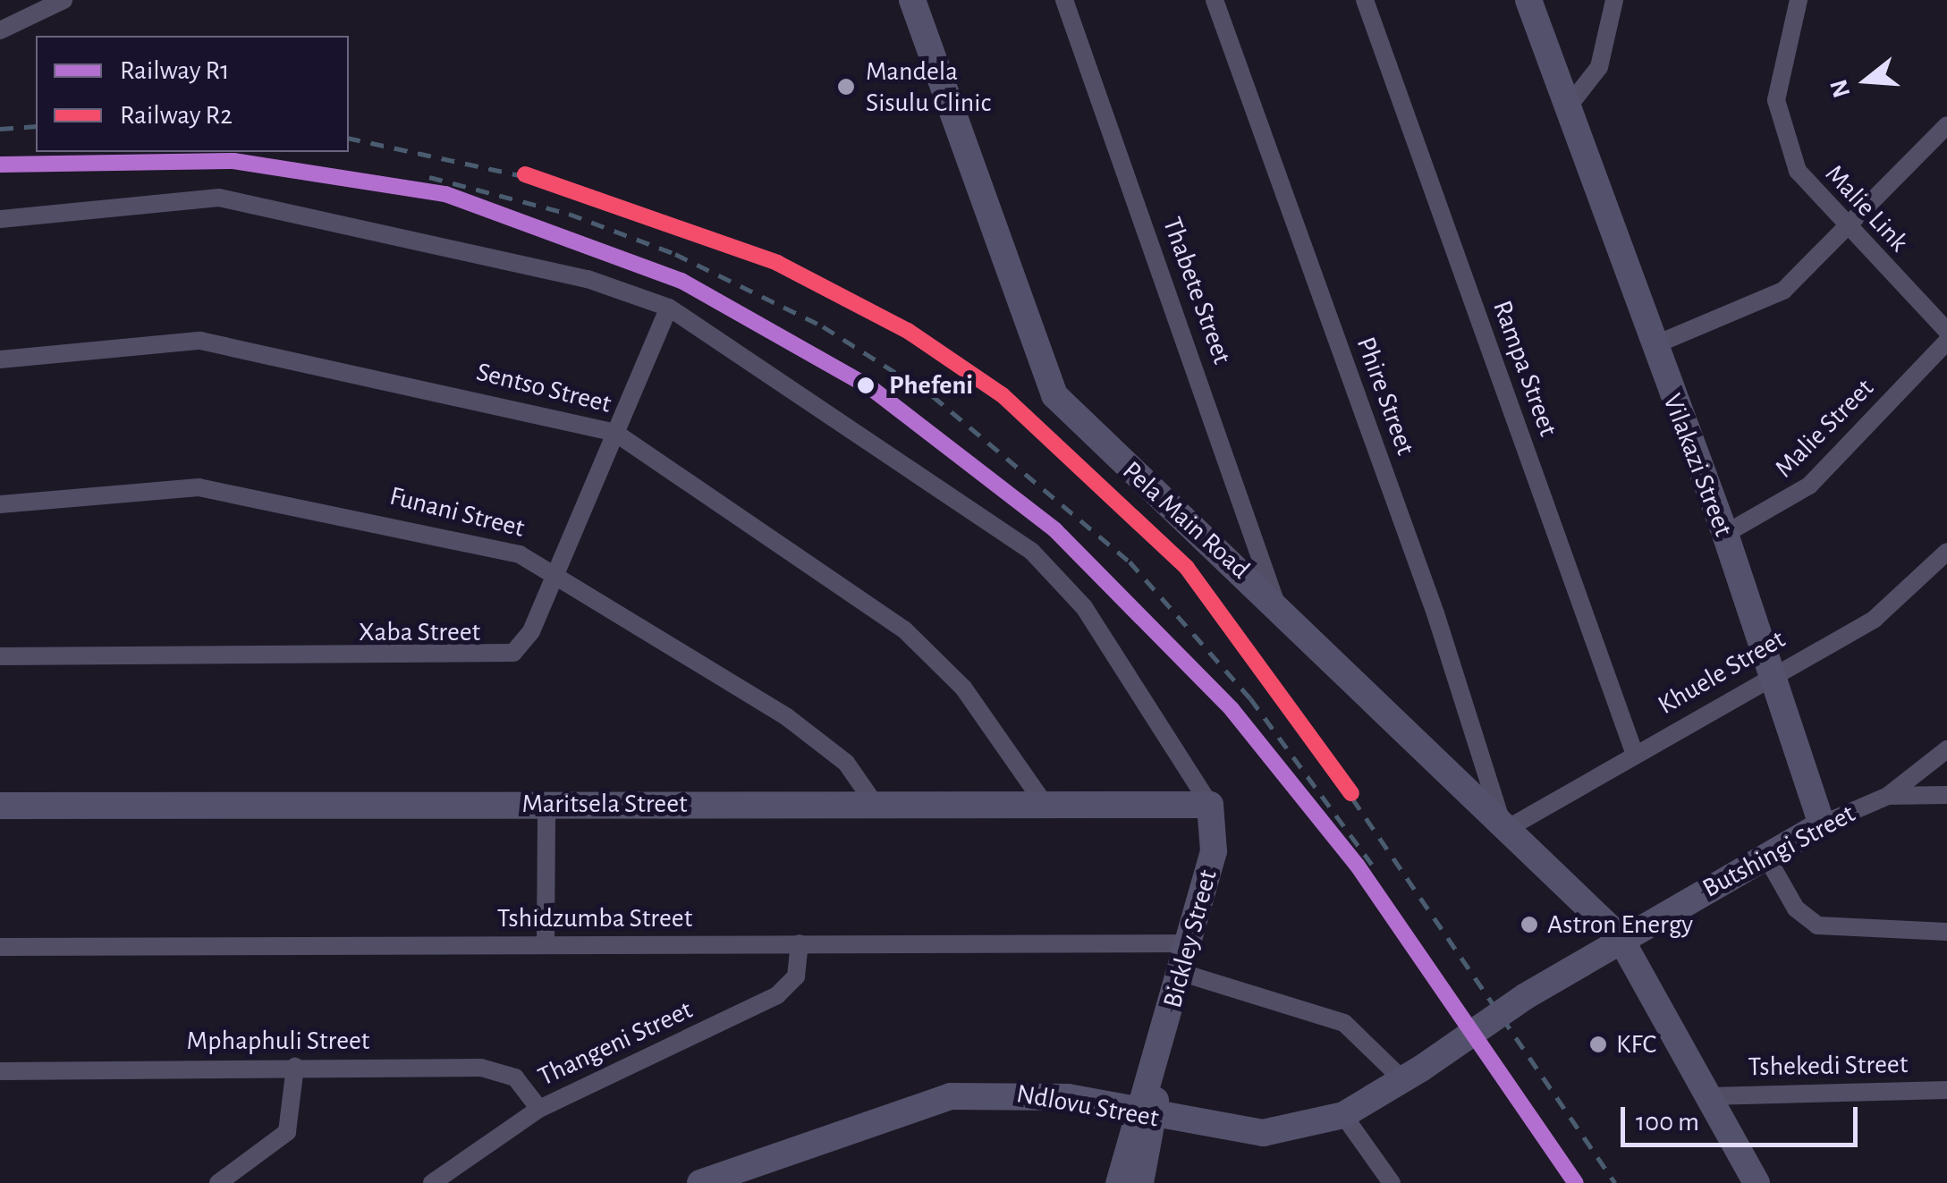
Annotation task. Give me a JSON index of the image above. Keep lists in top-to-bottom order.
{
  "streets": {
    "street": [
      "Malie Link",
      "Thabete Street",
      "Rampa Street",
      "Sentso Street",
      "Phire Street",
      "Malie Street",
      "Vilakazi Street",
      "Funani Street",
      "Pela Main Road",
      "Xaba Street",
      "Khuele Street",
      "Maritsela Street",
      "Butshingi Street",
      "Tshidzumba Street",
      "Bickley Street",
      "Mphaphuli Street",
      "Thangeni Street",
      "Tshekedi Street",
      "Ndlovu Street"
    ]
  },
  "crossings": [
    ["Thabete Street", "Pela Main Road"],
    ["Rampa Street", "Khuele Street"],
    ["Sentso Street", "Xaba Street"],
    ["Sentso Street", "Maritsela Street"],
    ["Phire Street", "Pela Main Road"],
    ["Phire Street", "Khuele Street"],
    ["Malie Street", "Vilakazi Street"],
    ["Vilakazi Street", "Khuele Street"],
    ["Vilakazi Street", "Butshingi Street"],
    ["Funani Street", "Xaba Street"],
    ["Funani Street", "Maritsela Street"],
    ["Pela Main Road", "Khuele Street"],
    ["Pela Main Road", "Butshingi Street"],
    ["Pela Main Road", "Tshekedi Street"],
    ["Maritsela Street", "Bickley Street"],
    ["Butshingi Street", "Ndlovu Street"],
    ["Tshidzumba Street", "Bickley Street"],
    ["Tshidzumba Street", "Thangeni Street"],
    ["Bickley Street", "Ndlovu Street"],
    ["Mphaphuli Street", "Thangeni Street"]
  ],
  "places": [
    "Mandela Sisulu Clinic",
    "Phefeni",
    "Astron Energy",
    "KFC"
  ],
  "lines": ["rail line R1", "rail line R2"],
  "legend": ["Railway R1", "Railway R2"],
  "scale_bar": "100 m",
  "north": "left"
}
